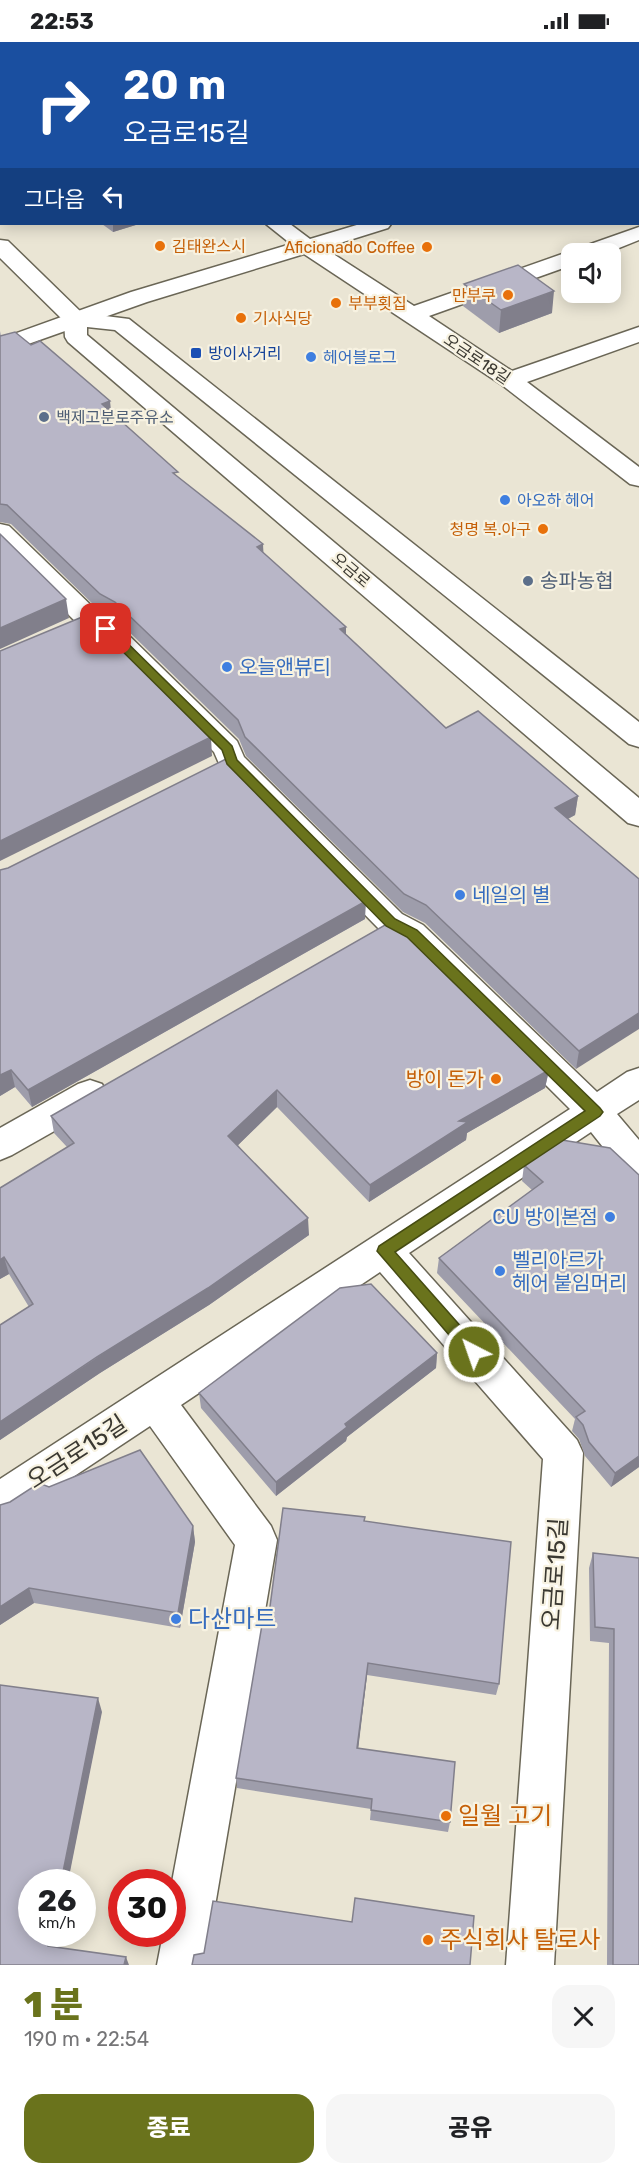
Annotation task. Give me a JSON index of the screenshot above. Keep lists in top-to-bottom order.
{
  "streets": {
    "street": ["오금로18길", "오금로", "오금로15길"]
  },
  "places": {
    "other": [
      "김태완스시",
      "Aficionado Coffee",
      "만부쿠",
      "부부횟집",
      "기사식당",
      "헤어블로그",
      "백제고분로주유소",
      "아오하 헤어",
      "청명 복.아구",
      "송파농협",
      "오늘앤뷰티",
      "네일의 별",
      "방이 돈가",
      "CU 방이본점",
      "벨리아르가 헤어 붙임머리",
      "다산마트",
      "일월 고기",
      "주식회사 탈로사"
    ],
    "transit": ["방이사거리"]
  },
  "page": {
    "status": "22:53",
    "turn": ["20 m", "오금로15길"],
    "then": "그다음",
    "speed": "26 km/h",
    "limit": "30",
    "heading": ["1 분", "190 m · 22:54"],
    "buttons": ["종료", "공유"]
  }
}
